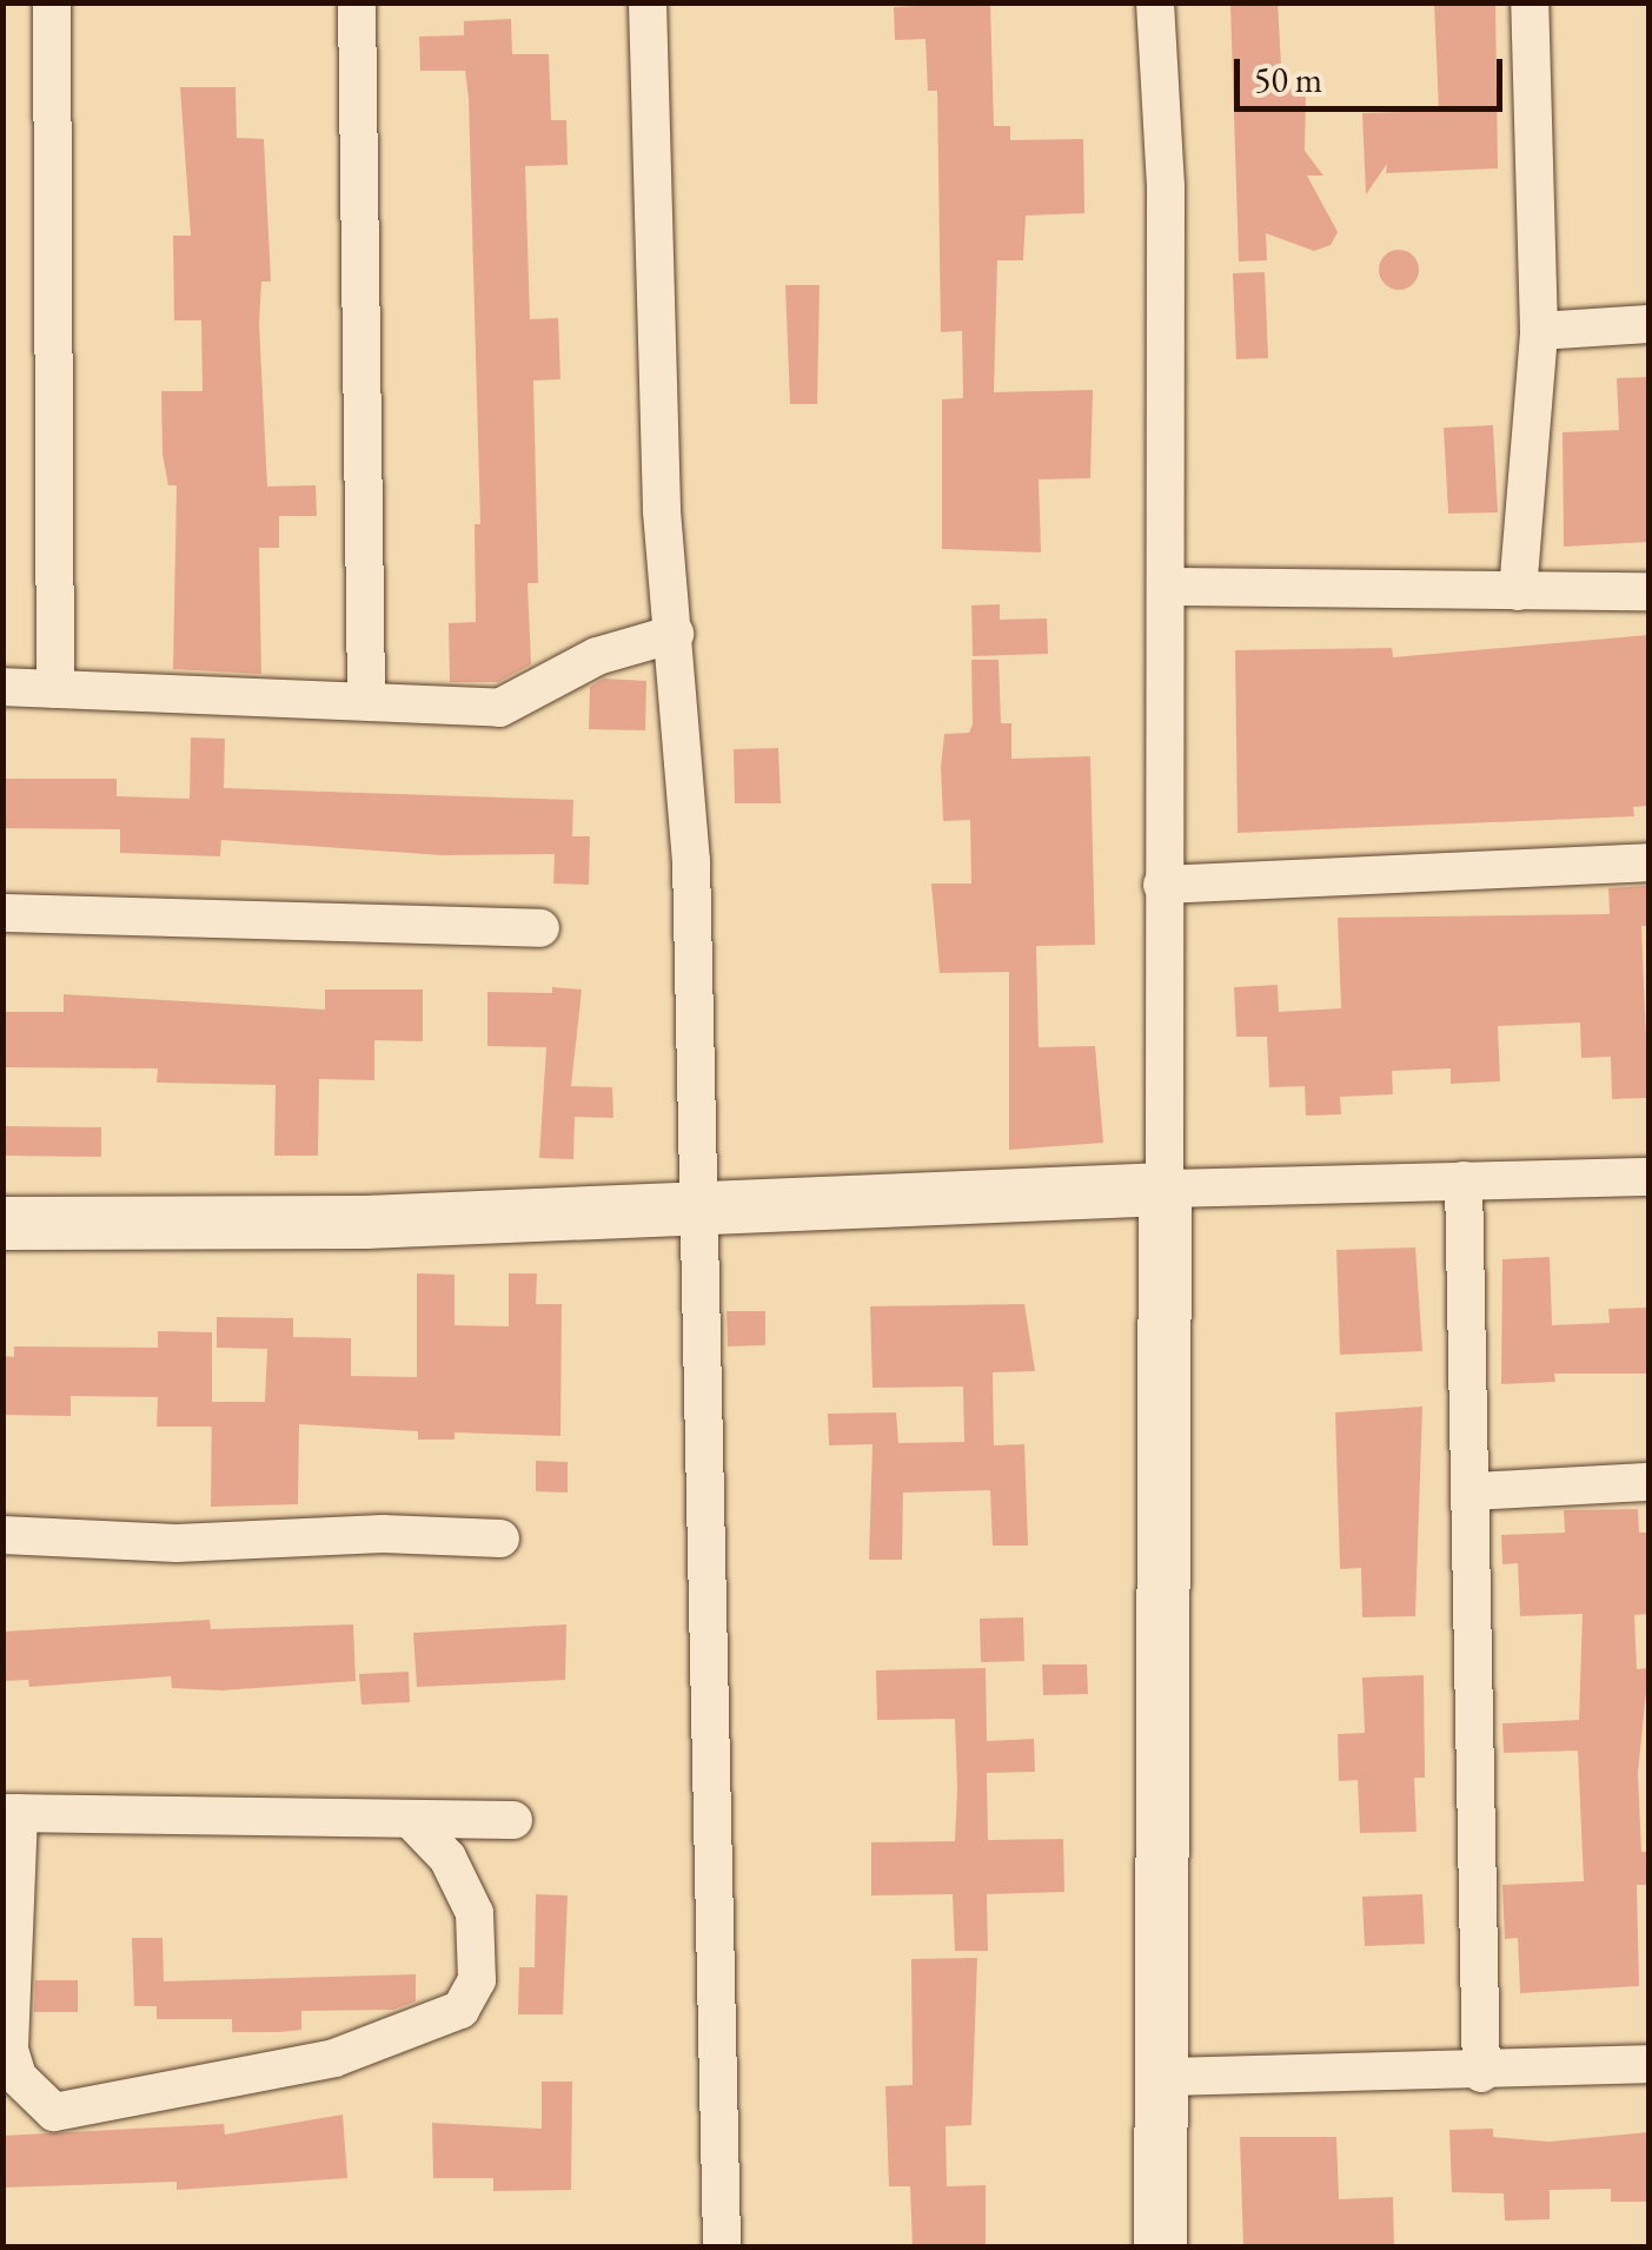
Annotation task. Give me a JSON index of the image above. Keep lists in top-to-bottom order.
{
  "scale_bar": "50 m"
}
